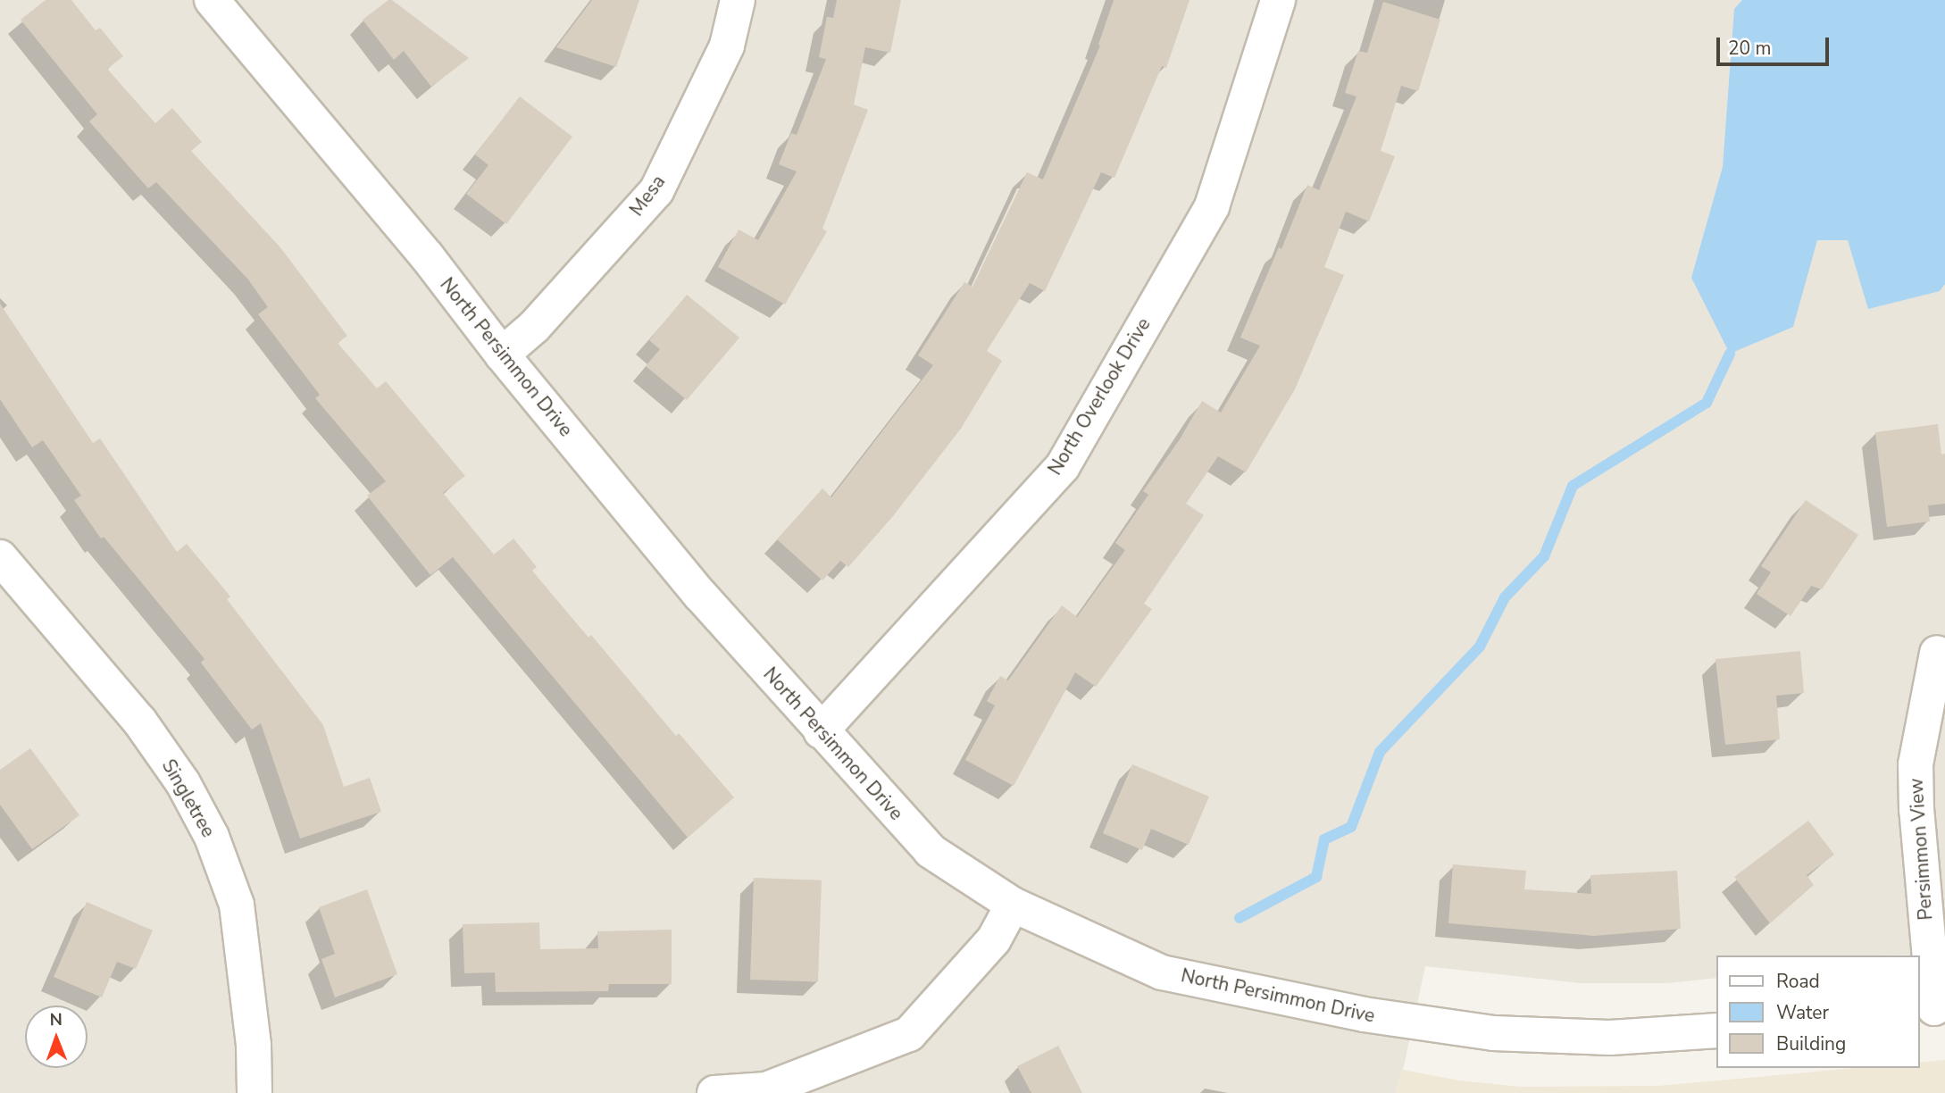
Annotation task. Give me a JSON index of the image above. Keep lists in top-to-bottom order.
{
  "streets": {
    "street": [
      "Mesa",
      "North Persimmon Drive",
      "North Overlook Drive",
      "Singletree",
      "Persimmon View"
    ]
  },
  "crossings": [
    ["Mesa", "North Persimmon Drive"],
    ["North Persimmon Drive", "North Overlook Drive"]
  ],
  "legend": ["Road", "Water", "Building"],
  "scale_bar": "20 m",
  "north": "top"
}
